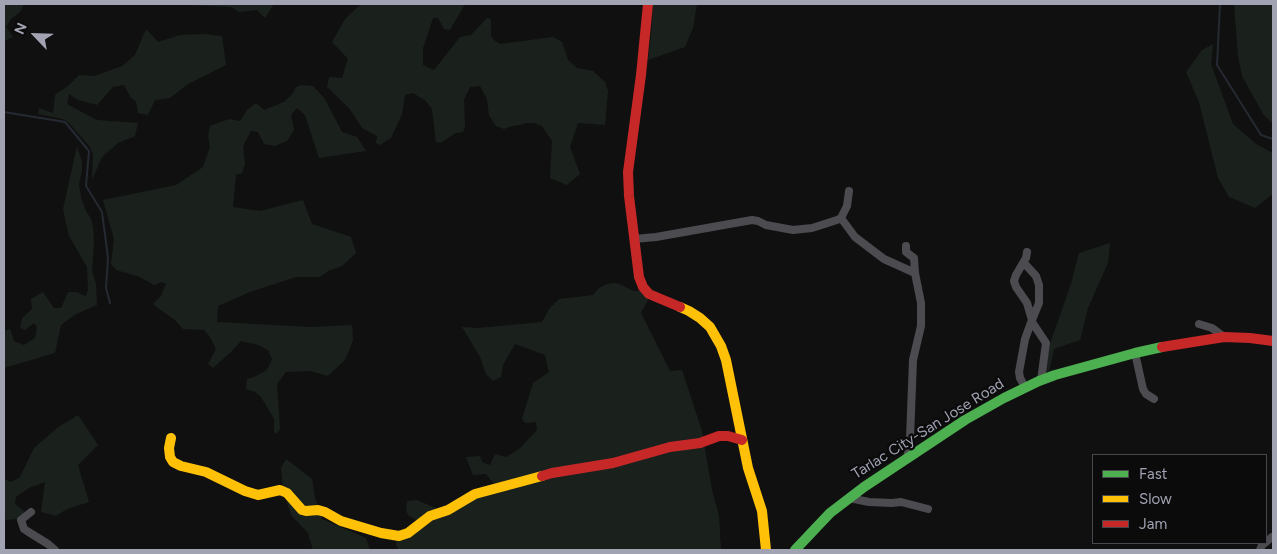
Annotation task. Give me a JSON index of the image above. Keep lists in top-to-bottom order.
{
  "streets": {
    "street": ["Tarlac City-San Jose Road"]
  },
  "legend": ["Fast", "Slow", "Jam"],
  "north": "top left"
}
